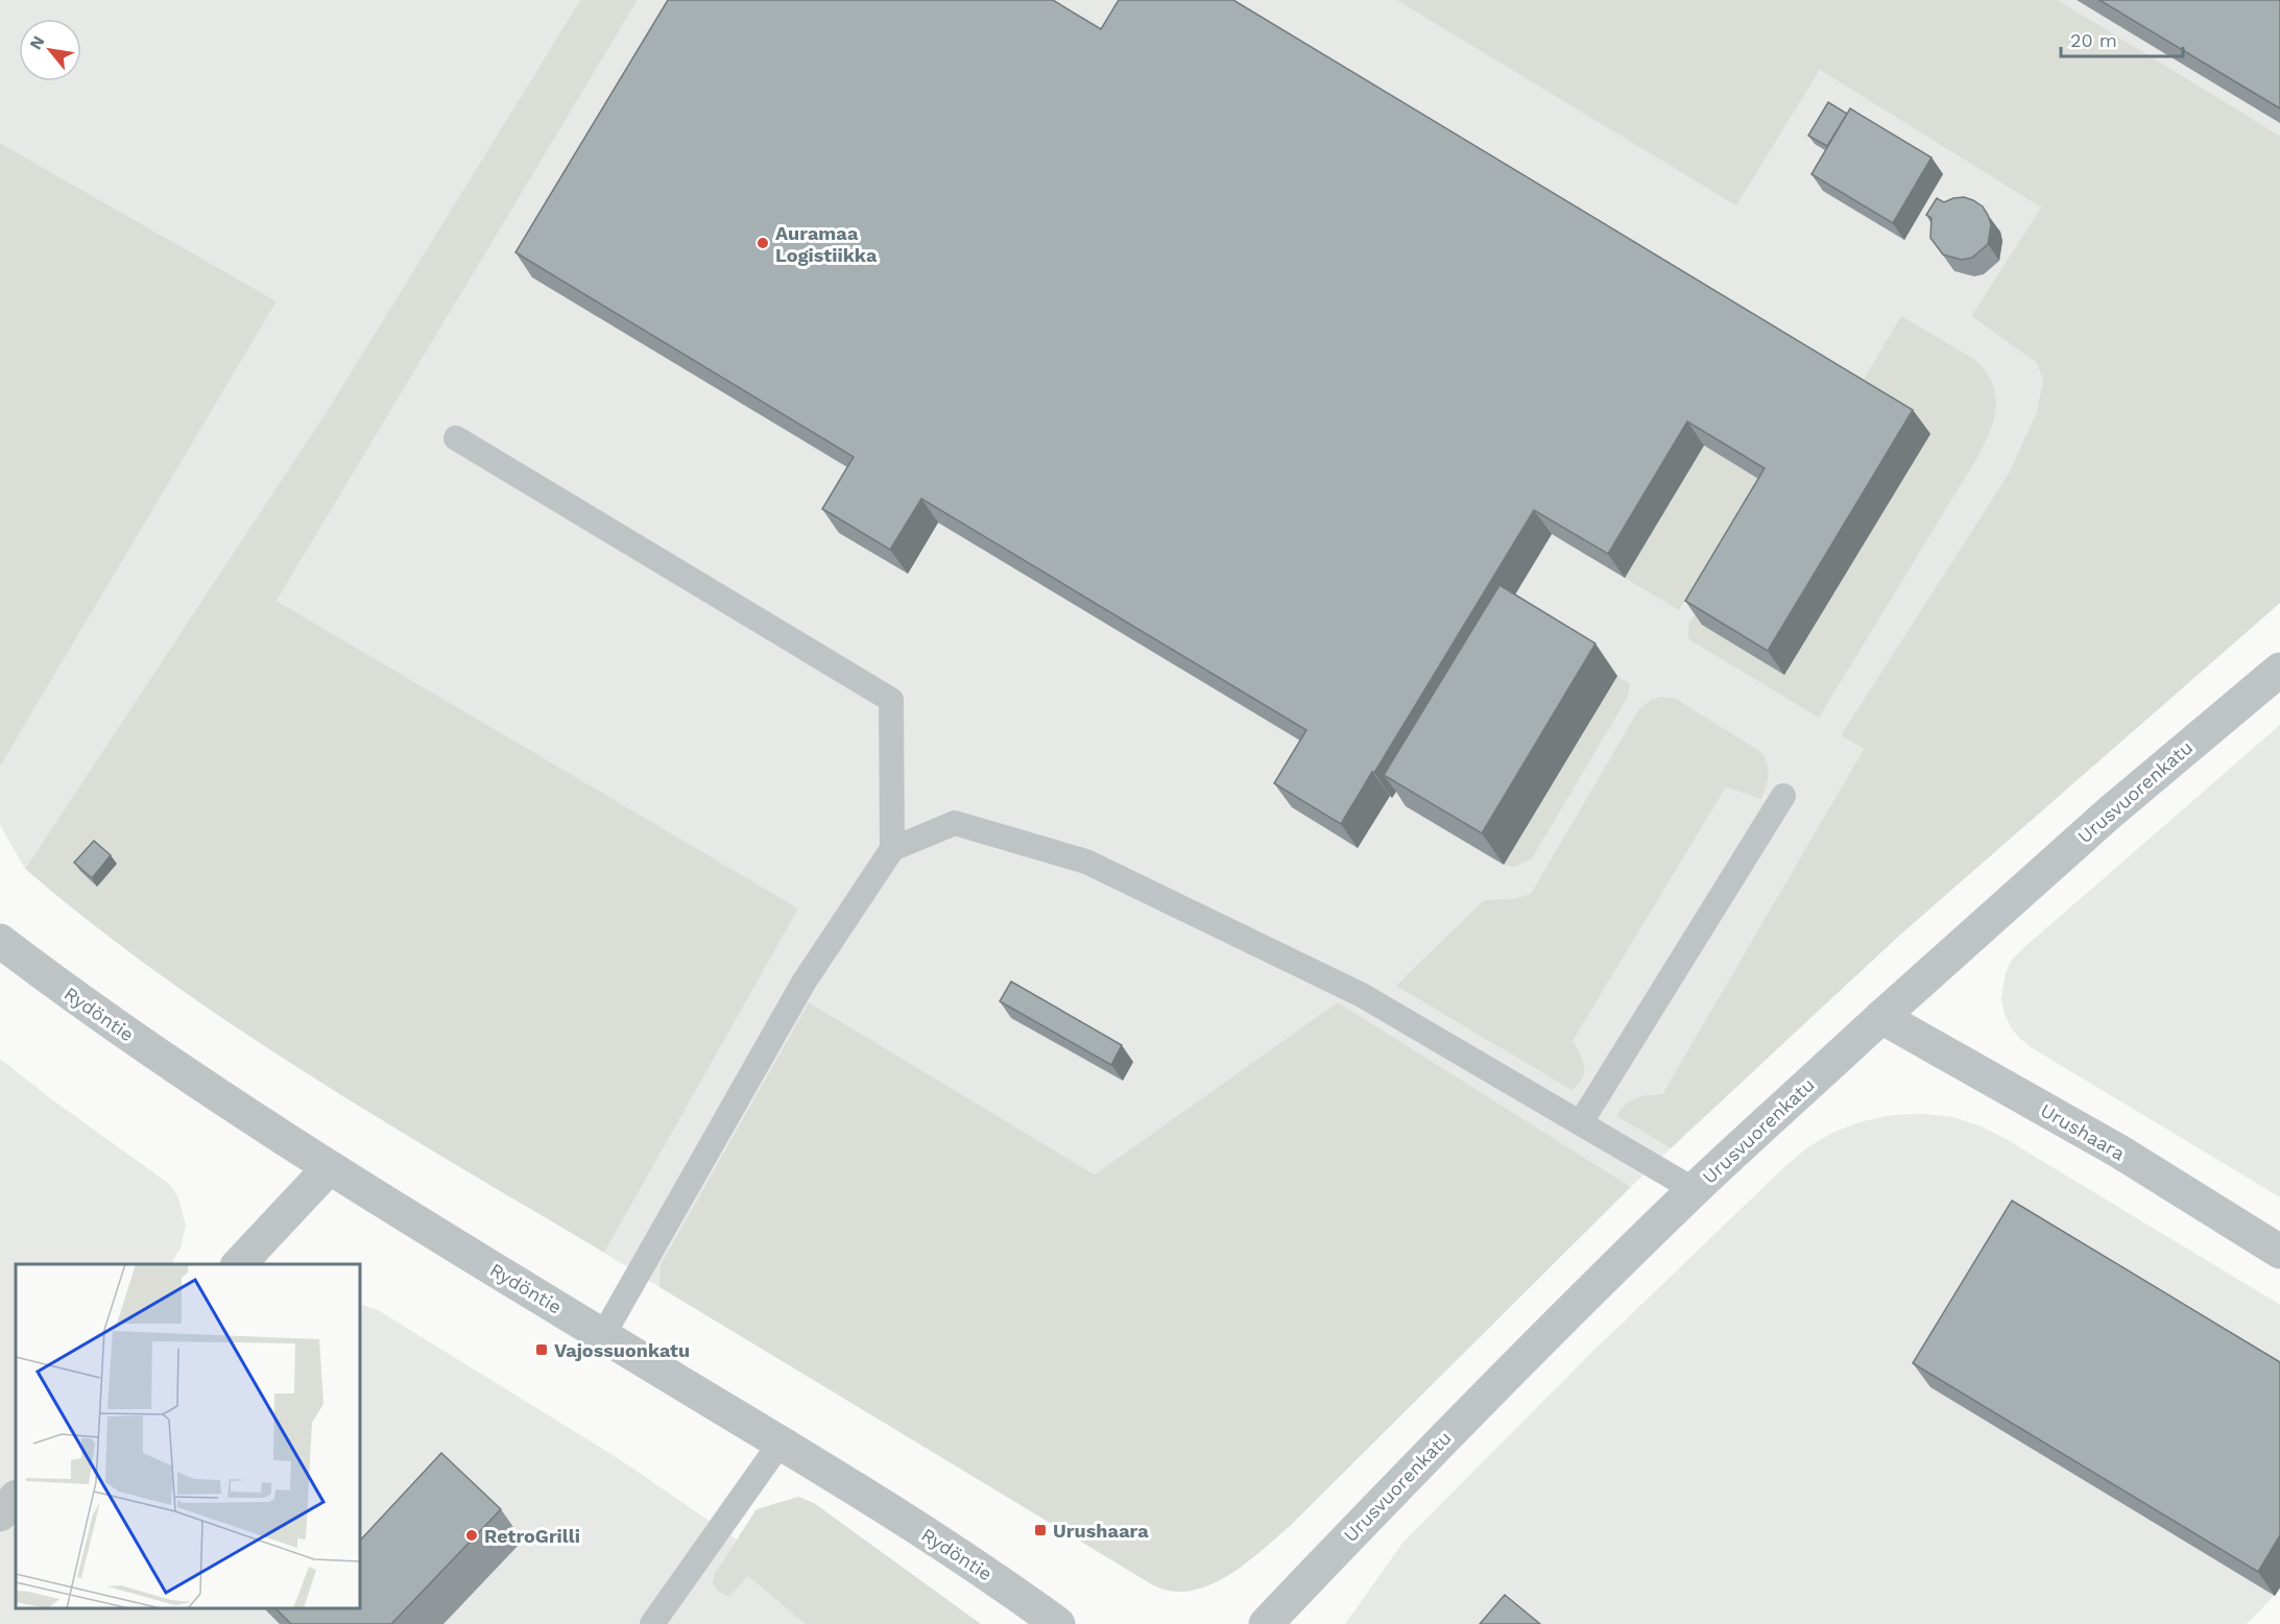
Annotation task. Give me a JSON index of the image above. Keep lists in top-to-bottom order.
{
  "streets": {
    "street": ["Urusvuorenkatu", "Rydöntie", "Urushaara"]
  },
  "crossings": [
    ["Urusvuorenkatu", "Urushaara"]
  ],
  "places": {
    "other": ["Auramaa Logistiikka", "RetroGrilli"],
    "transit": ["Vajossuonkatu", "Urushaara"]
  },
  "scale_bar": "20 m",
  "north": "top left"
}
